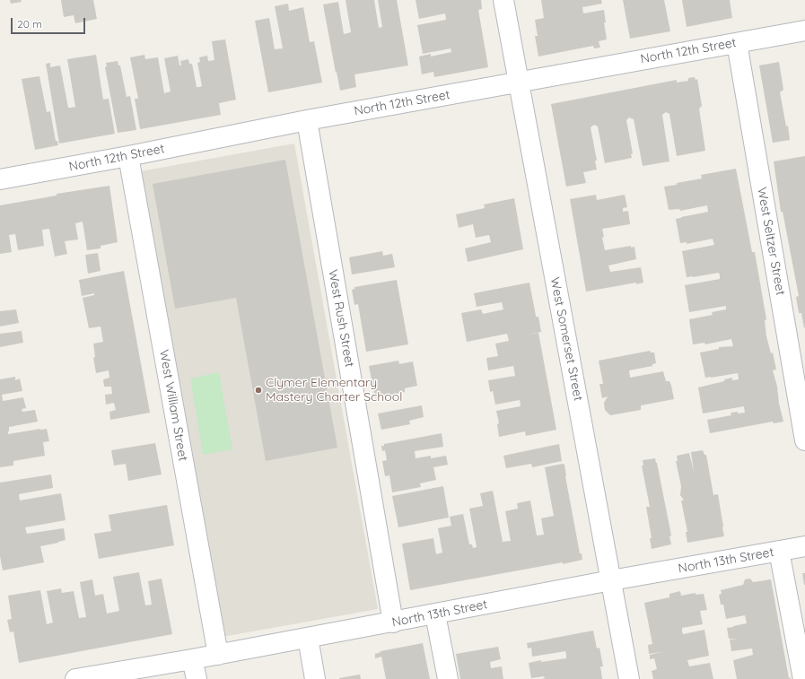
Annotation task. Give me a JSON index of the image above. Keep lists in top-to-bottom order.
{
  "streets": {
    "street": [
      "North 12th Street",
      "West Seltzer Street",
      "West Rush Street",
      "West Somerset Street",
      "West William Street",
      "North 13th Street"
    ]
  },
  "crossings": [
    ["North 12th Street", "West Seltzer Street"],
    ["North 12th Street", "West Rush Street"],
    ["North 12th Street", "West Somerset Street"],
    ["North 12th Street", "West William Street"],
    ["West Rush Street", "North 13th Street"],
    ["West Somerset Street", "North 13th Street"],
    ["West William Street", "North 13th Street"]
  ],
  "places": ["Clymer Elementary Mastery Charter School"],
  "scale_bar": "20 m"
}
